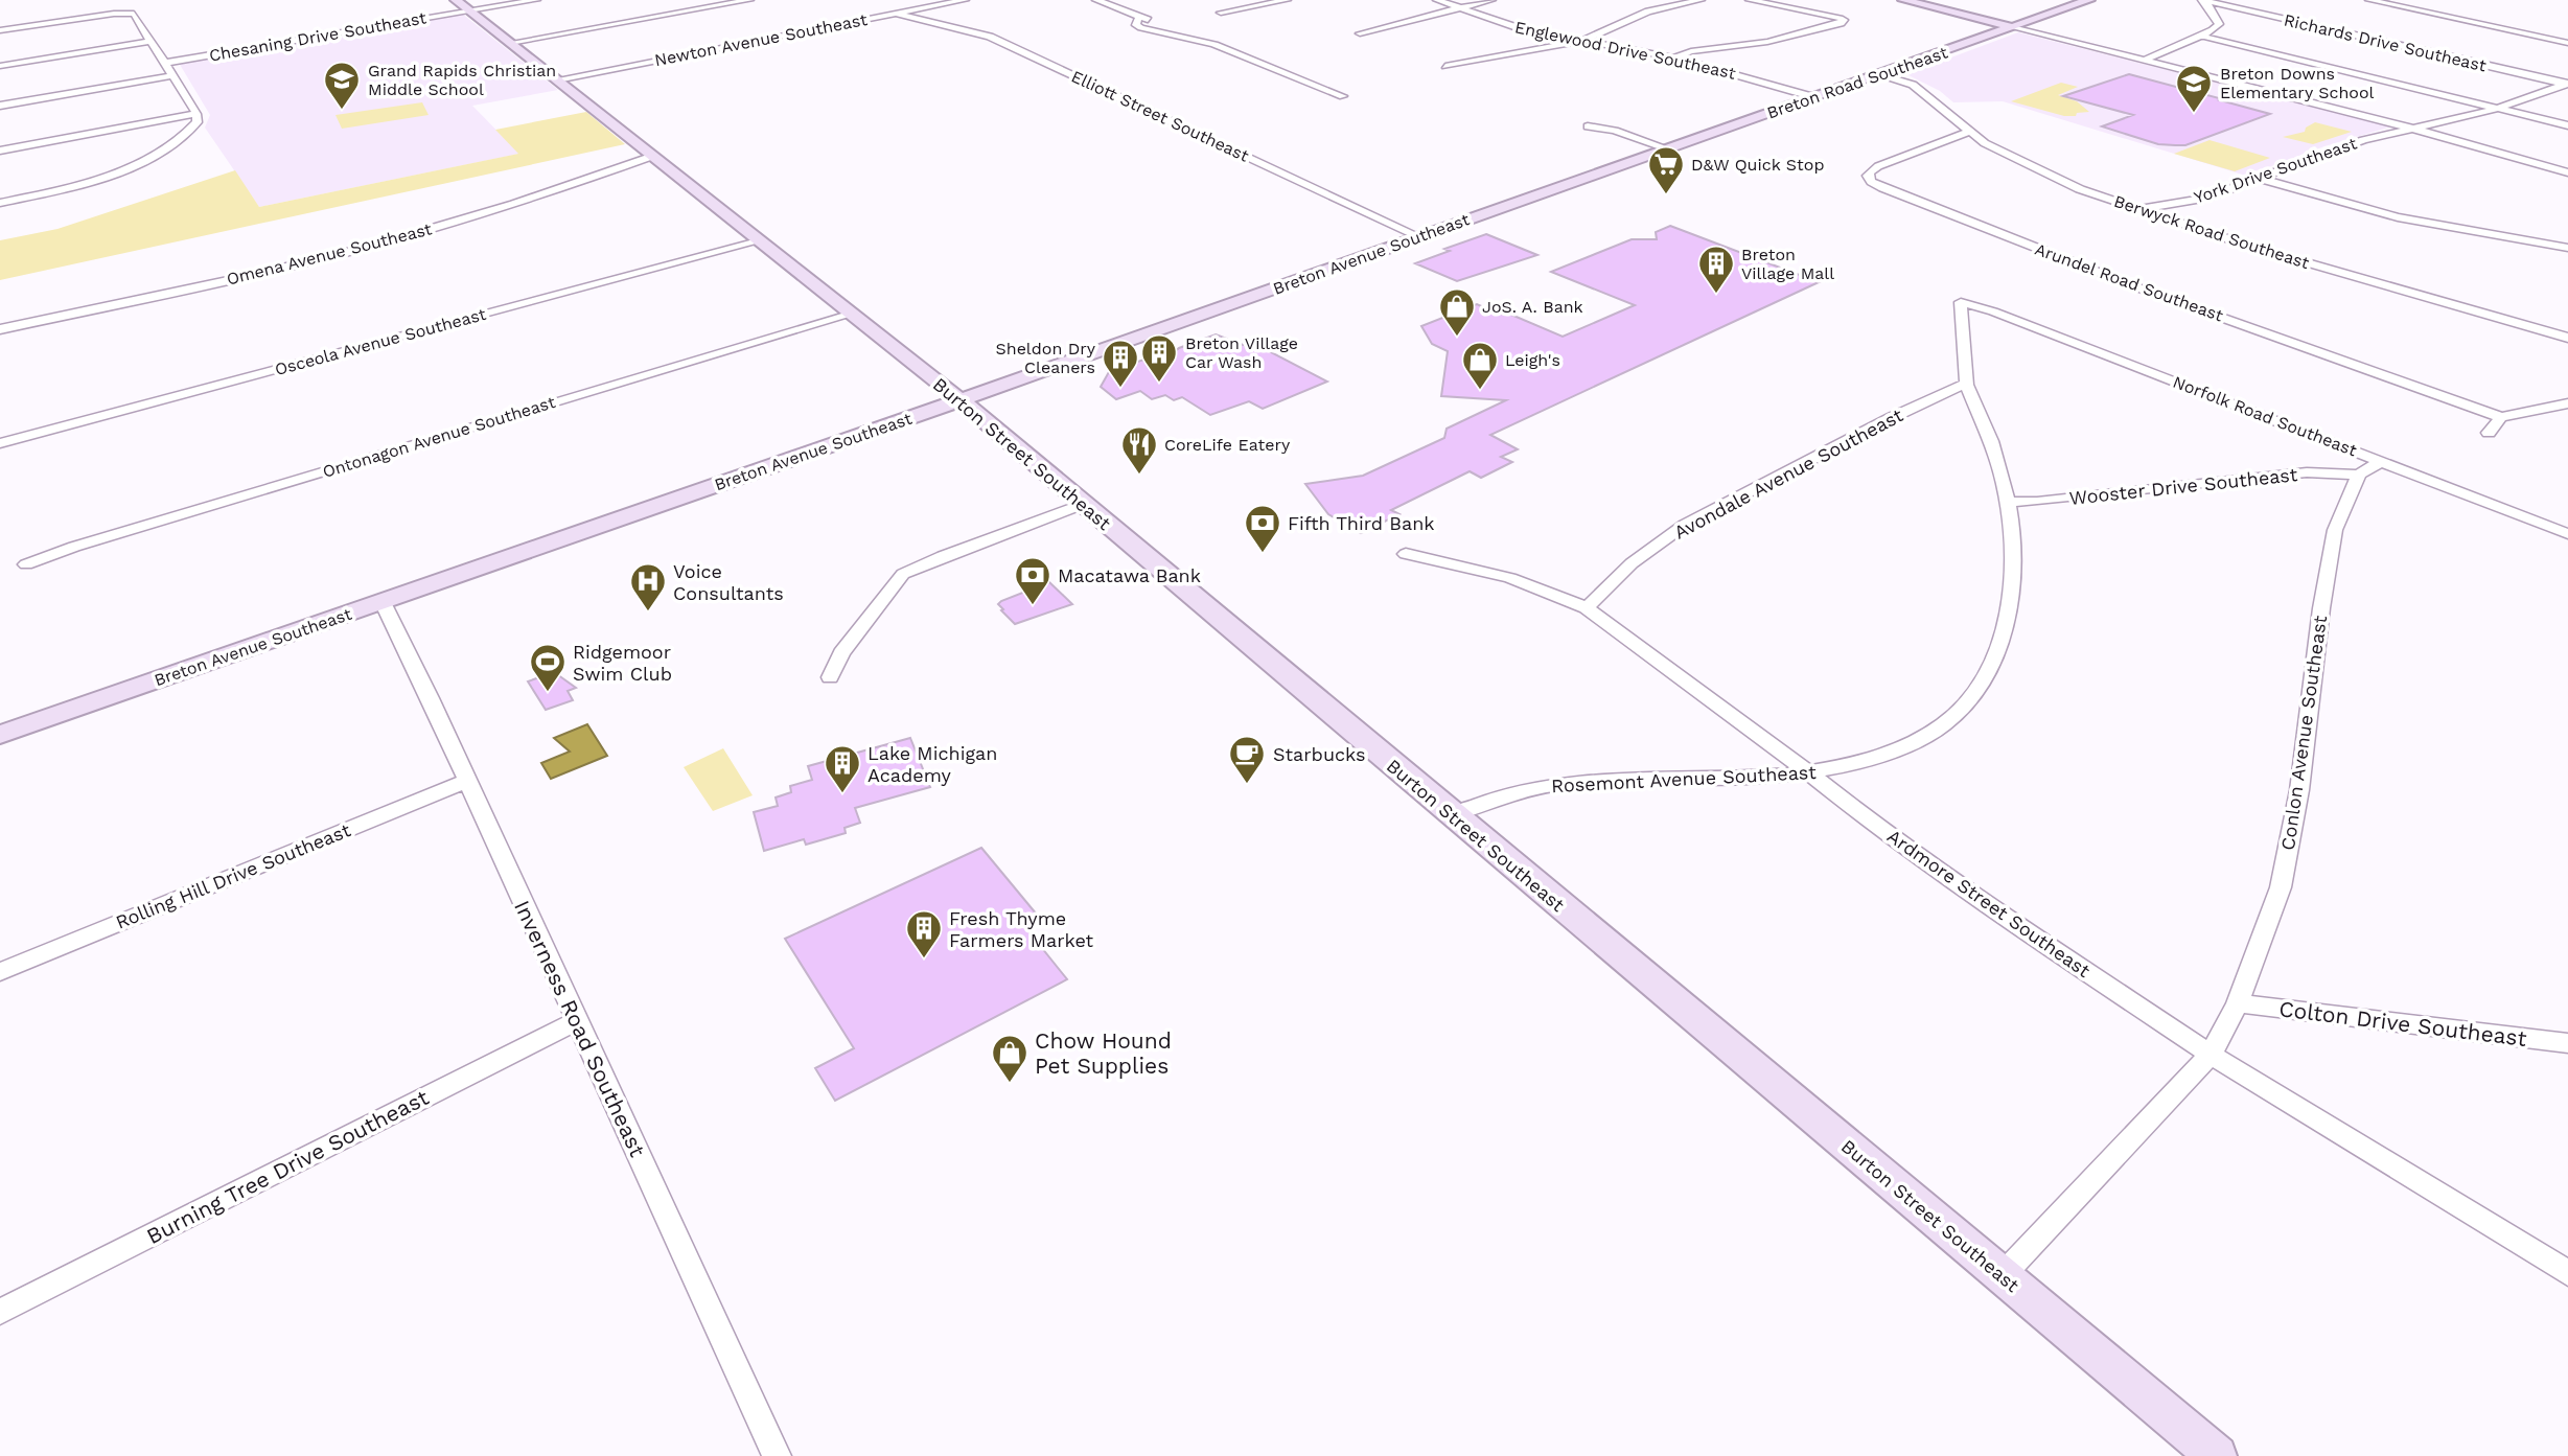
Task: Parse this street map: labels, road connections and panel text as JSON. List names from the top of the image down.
{
  "streets": {
    "main road": ["Breton Road Southeast", "Breton Avenue Southeast", "Burton Street Southeast"],
    "street": [
      "Chesaning Drive Southeast",
      "Newton Avenue Southeast",
      "Richards Drive Southeast",
      "Englewood Drive Southeast",
      "Elliott Street Southeast",
      "York Drive Southeast",
      "Berwyck Road Southeast",
      "Omena Avenue Southeast",
      "Arundel Road Southeast",
      "Osceola Avenue Southeast",
      "Norfolk Road Southeast",
      "Ontonagon Avenue Southeast",
      "Avondale Avenue Southeast",
      "Wooster Drive Southeast",
      "Conlon Avenue Southeast",
      "Rosemont Avenue Southeast",
      "Rolling Hill Drive Southeast",
      "Ardmore Street Southeast",
      "Colton Drive Southeast",
      "Inverness Road Southeast",
      "Burning Tree Drive Southeast"
    ]
  },
  "crossings": [
    ["Chesaning Drive Southeast", "Burton Street Southeast"],
    ["Newton Avenue Southeast", "Elliott Street Southeast"],
    ["Newton Avenue Southeast", "Burton Street Southeast"],
    ["Richards Drive Southeast", "York Drive Southeast"],
    ["Englewood Drive Southeast", "Breton Road Southeast"],
    ["Breton Road Southeast", "Berwyck Road Southeast"],
    ["Breton Road Southeast", "Breton Avenue Southeast"],
    ["Elliott Street Southeast", "Breton Avenue Southeast"],
    ["York Drive Southeast", "Berwyck Road Southeast"],
    ["Berwyck Road Southeast", "Arundel Road Southeast"],
    ["Omena Avenue Southeast", "Burton Street Southeast"],
    ["Breton Avenue Southeast", "Burton Street Southeast"],
    ["Breton Avenue Southeast", "Inverness Road Southeast"],
    ["Osceola Avenue Southeast", "Burton Street Southeast"],
    ["Norfolk Road Southeast", "Rosemont Avenue Southeast"],
    ["Ontonagon Avenue Southeast", "Burton Street Southeast"],
    ["Burton Street Southeast", "Conlon Avenue Southeast"],
    ["Burton Street Southeast", "Rosemont Avenue Southeast"],
    ["Avondale Avenue Southeast", "Rosemont Avenue Southeast"],
    ["Avondale Avenue Southeast", "Ardmore Street Southeast"],
    ["Wooster Drive Southeast", "Conlon Avenue Southeast"],
    ["Wooster Drive Southeast", "Rosemont Avenue Southeast"],
    ["Conlon Avenue Southeast", "Ardmore Street Southeast"],
    ["Conlon Avenue Southeast", "Colton Drive Southeast"],
    ["Rosemont Avenue Southeast", "Ardmore Street Southeast"],
    ["Rolling Hill Drive Southeast", "Inverness Road Southeast"],
    ["Inverness Road Southeast", "Burning Tree Drive Southeast"]
  ],
  "places": {
    "school or university": ["Grand Rapids Christian Middle School", "Breton Downs Elementary School"],
    "supermarket": ["D&W Quick Stop"],
    "building": [
      "Breton Village Mall",
      "Breton Village Car Wash",
      "Sheldon Dry Cleaners",
      "Lake Michigan Academy",
      "Fresh Thyme Farmers Market"
    ],
    "shop": ["JoS. A. Bank", "Leigh's", "Chow Hound Pet Supplies"],
    "restaurant": ["CoreLife Eatery"],
    "bank": ["Fifth Third Bank", "Macatawa Bank"],
    "hospital": ["Voice Consultants"],
    "sports": ["Ridgemoor Swim Club"],
    "cafe": ["Starbucks"]
  }
}
